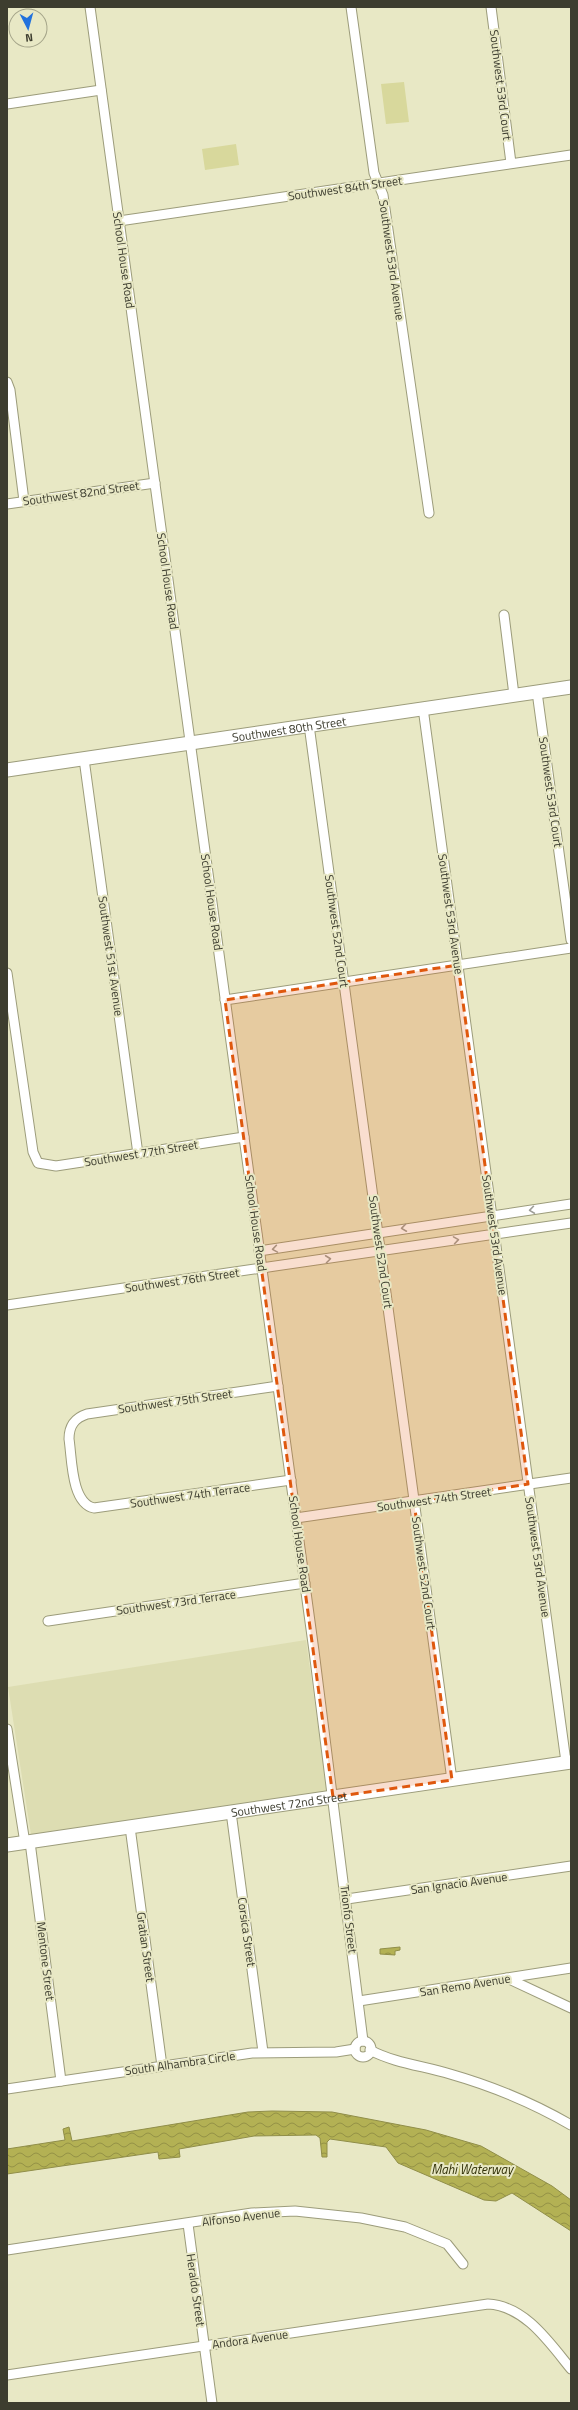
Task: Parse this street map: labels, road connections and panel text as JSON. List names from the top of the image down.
{
  "streets": {
    "street": [
      "Southwest 53rd Court",
      "Southwest 84th Street",
      "School House Road",
      "Southwest 53rd Avenue",
      "Southwest 82nd Street",
      "Southwest 80th Street",
      "Southwest 52nd Court",
      "Southwest 51st Avenue",
      "Southwest 77th Street",
      "Southwest 76th Street",
      "Southwest 75th Street",
      "Southwest 74th Terrace",
      "Southwest 74th Street",
      "Southwest 73rd Terrace",
      "Southwest 72nd Street",
      "San Ignacio Avenue",
      "Trionfo Street",
      "Corsica Street",
      "Gratian Street",
      "Mentone Street",
      "San Remo Avenue",
      "South Alhambra Circle",
      "Alfonso Avenue",
      "Heraldo Street",
      "Andora Avenue"
    ]
  },
  "crossings": [
    ["Southwest 53rd Court", "Southwest 84th Street"],
    ["Southwest 53rd Court", "Southwest 80th Street"],
    ["Southwest 84th Street", "School House Road"],
    ["Southwest 84th Street", "Southwest 53rd Avenue"],
    ["School House Road", "Southwest 82nd Street"],
    ["School House Road", "Southwest 80th Street"],
    ["School House Road", "Southwest 77th Street"],
    ["School House Road", "Southwest 76th Street"],
    ["School House Road", "Southwest 75th Street"],
    ["School House Road", "Southwest 74th Terrace"],
    ["School House Road", "Southwest 74th Street"],
    ["School House Road", "Southwest 73rd Terrace"],
    ["School House Road", "Southwest 72nd Street"],
    ["School House Road", "Trionfo Street"],
    ["Southwest 53rd Avenue", "Southwest 80th Street"],
    ["Southwest 53rd Avenue", "Southwest 76th Street"],
    ["Southwest 53rd Avenue", "Southwest 74th Street"],
    ["Southwest 53rd Avenue", "Southwest 72nd Street"],
    ["Southwest 80th Street", "Southwest 52nd Court"],
    ["Southwest 80th Street", "Southwest 51st Avenue"],
    ["Southwest 52nd Court", "Southwest 76th Street"],
    ["Southwest 52nd Court", "Southwest 74th Street"],
    ["Southwest 52nd Court", "Southwest 72nd Street"],
    ["Southwest 51st Avenue", "Southwest 77th Street"],
    ["Southwest 75th Street", "Southwest 74th Terrace"],
    ["Southwest 72nd Street", "Trionfo Street"],
    ["Southwest 72nd Street", "Corsica Street"],
    ["Southwest 72nd Street", "Gratian Street"],
    ["Southwest 72nd Street", "Mentone Street"],
    ["San Ignacio Avenue", "Trionfo Street"],
    ["Trionfo Street", "San Remo Avenue"],
    ["Trionfo Street", "South Alhambra Circle"],
    ["Corsica Street", "South Alhambra Circle"],
    ["Gratian Street", "South Alhambra Circle"],
    ["Mentone Street", "South Alhambra Circle"],
    ["Alfonso Avenue", "Heraldo Street"],
    ["Heraldo Street", "Andora Avenue"]
  ],
  "water": ["Mahi Waterway"],
  "north": "bottom"
}
